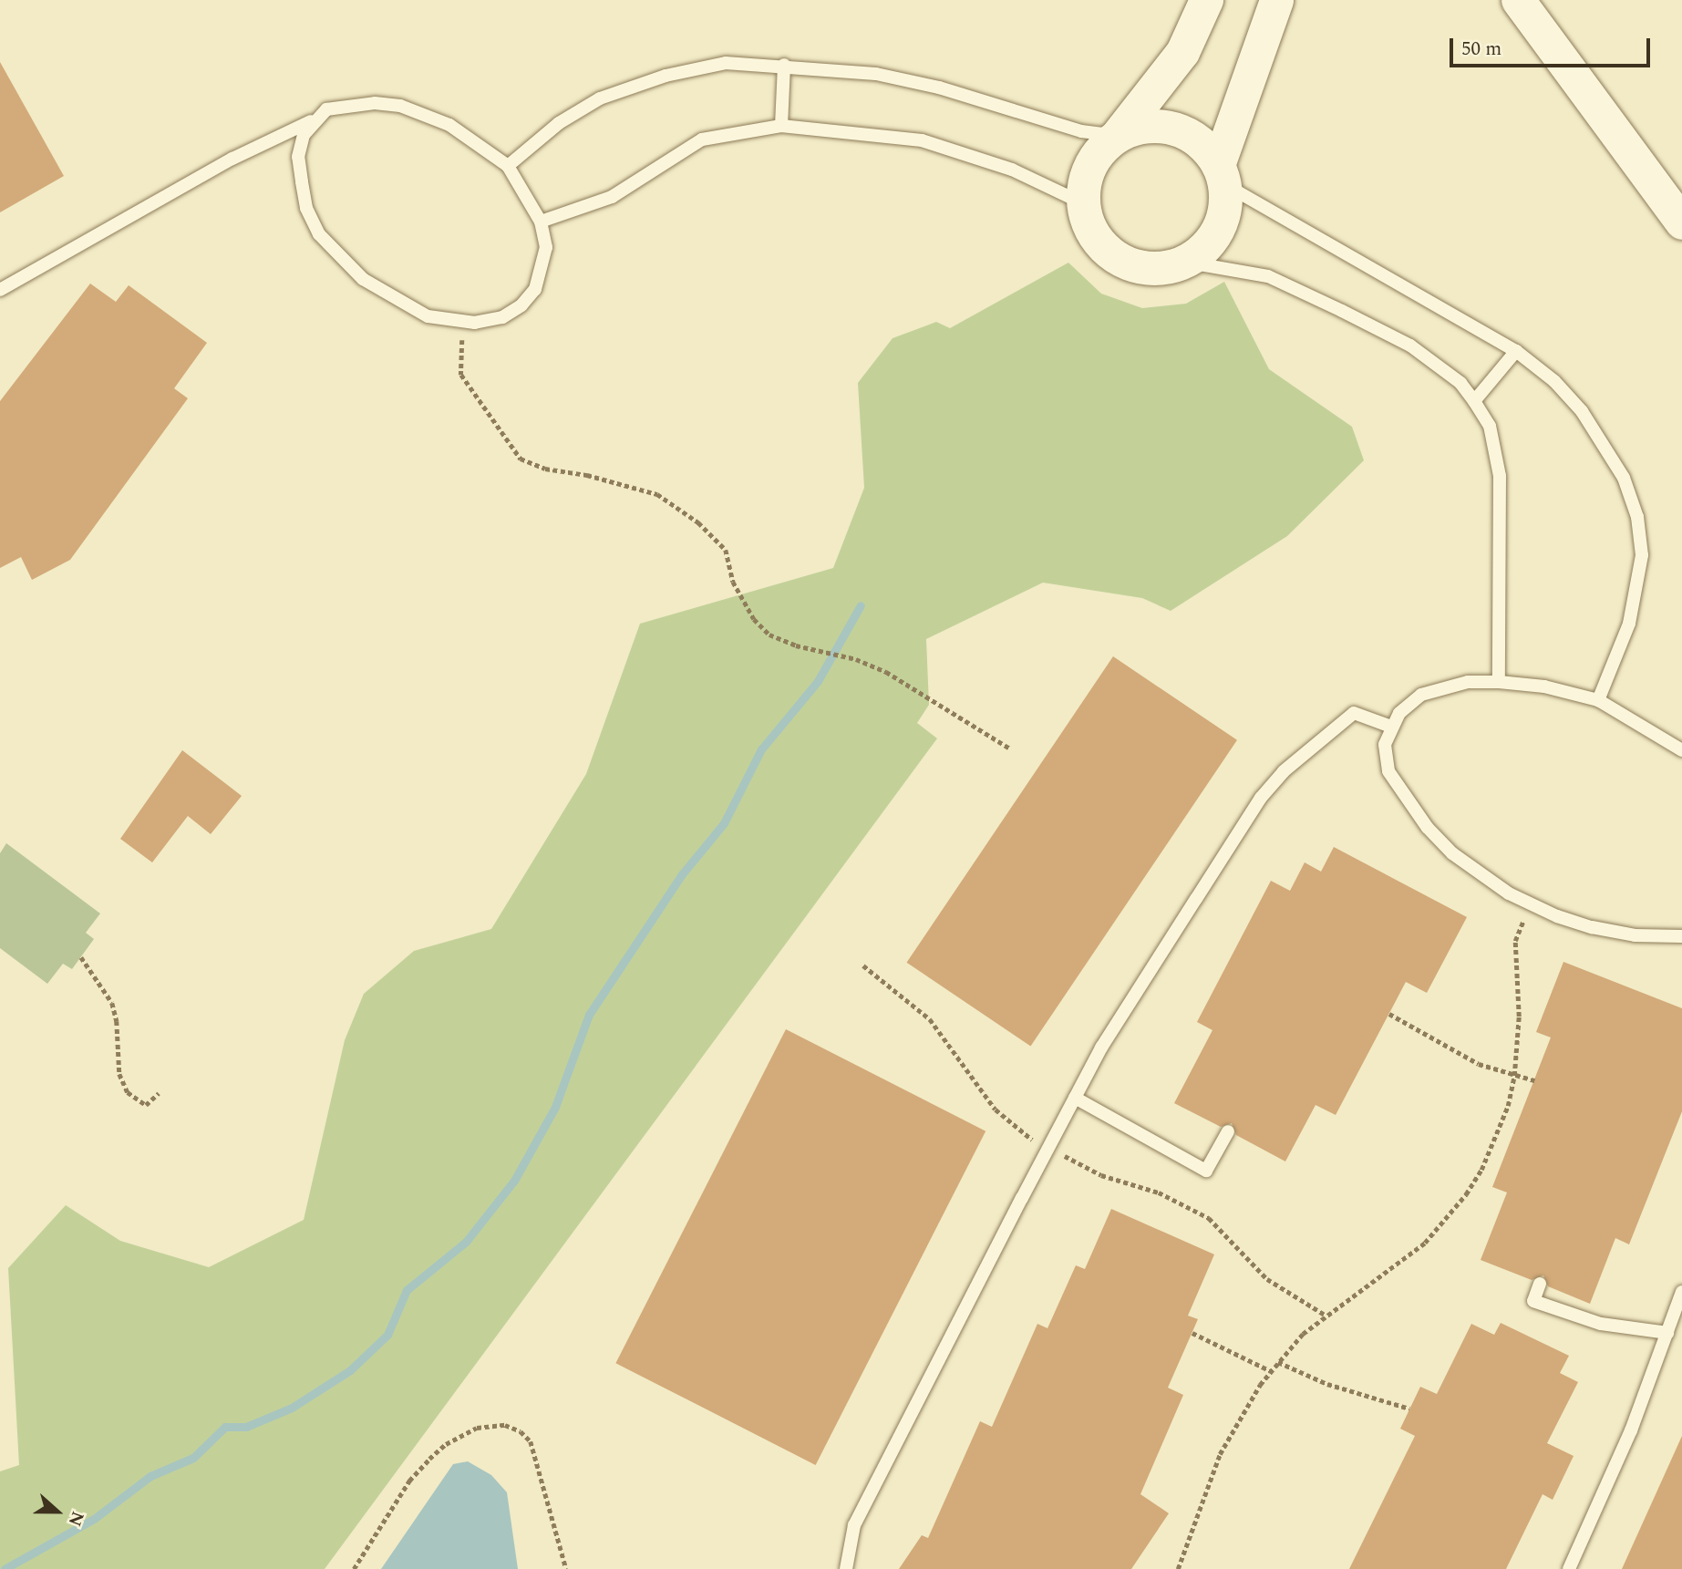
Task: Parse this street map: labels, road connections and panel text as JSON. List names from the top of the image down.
{
  "scale_bar": "50 m",
  "north": "right"
}
